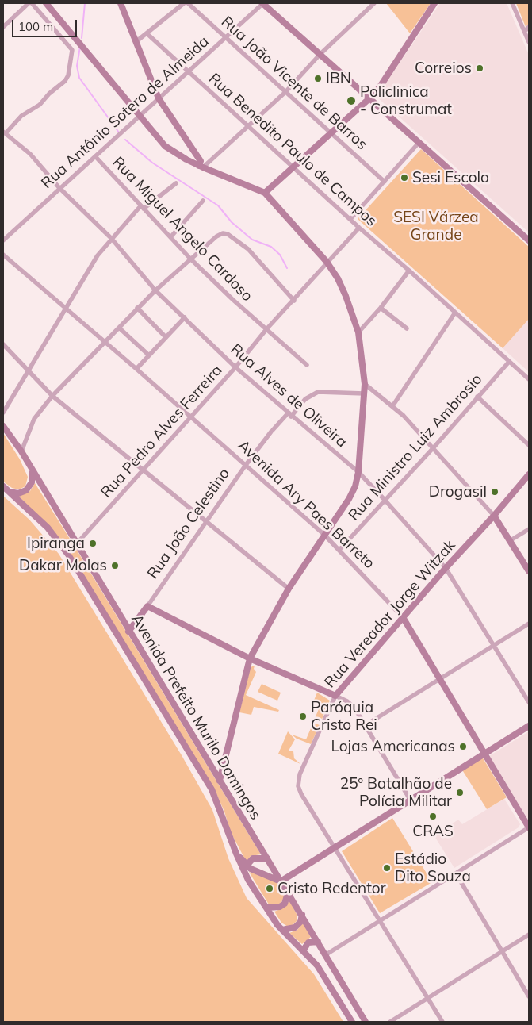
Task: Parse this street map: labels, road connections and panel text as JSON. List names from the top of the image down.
{
  "streets": {
    "street": [
      "Rua João Vicente de Barros",
      "Rua Antônio Sotero de Almeida",
      "Rua Benedito Paulo de Campos",
      "Rua Miguel Angelo Cardoso",
      "Rua Alves de Oliveira",
      "Rua Pedro Alves Ferreira",
      "Rua Ministro Luiz Ambrosio",
      "Avenida Ary Paes Barreto",
      "Rua João Celestino",
      "Rua Vereador Jorge Witzak",
      "Avenida Prefeito Murilo Domingos"
    ]
  },
  "crossings": [
    ["Rua João Vicente de Barros", "Rua Antônio Sotero de Almeida"],
    ["Rua Antônio Sotero de Almeida", "Rua Benedito Paulo de Campos"],
    ["Rua Antônio Sotero de Almeida", "Rua Miguel Angelo Cardoso"],
    ["Rua Antônio Sotero de Almeida", "Rua Alves de Oliveira"],
    ["Rua Benedito Paulo de Campos", "Rua Pedro Alves Ferreira"],
    ["Rua Benedito Paulo de Campos", "Rua Ministro Luiz Ambrosio"],
    ["Rua Miguel Angelo Cardoso", "Rua Pedro Alves Ferreira"],
    ["Rua Alves de Oliveira", "Rua Pedro Alves Ferreira"],
    ["Rua Alves de Oliveira", "Rua Ministro Luiz Ambrosio"],
    ["Rua Alves de Oliveira", "Rua João Celestino"],
    ["Rua Alves de Oliveira", "Rua Vereador Jorge Witzak"],
    ["Rua Pedro Alves Ferreira", "Avenida Ary Paes Barreto"],
    ["Rua Pedro Alves Ferreira", "Avenida Prefeito Murilo Domingos"],
    ["Rua Ministro Luiz Ambrosio", "Avenida Ary Paes Barreto"],
    ["Avenida Ary Paes Barreto", "Rua João Celestino"],
    ["Avenida Ary Paes Barreto", "Rua Vereador Jorge Witzak"],
    ["Rua João Celestino", "Avenida Prefeito Murilo Domingos"]
  ],
  "parks": ["SESI Várzea Grande"],
  "places": [
    "Correios",
    "IBN",
    "Policlinica - Construmat",
    "Sesi Escola",
    "Drogasil",
    "Ipiranga",
    "Dakar Molas",
    "Paróquia Cristo Rei",
    "Lojas Americanas",
    "25º Batalhão de Polícia Militar",
    "CRAS",
    "Estádio Dito Souza",
    "Cristo Redentor"
  ],
  "scale_bar": "100 m"
}
